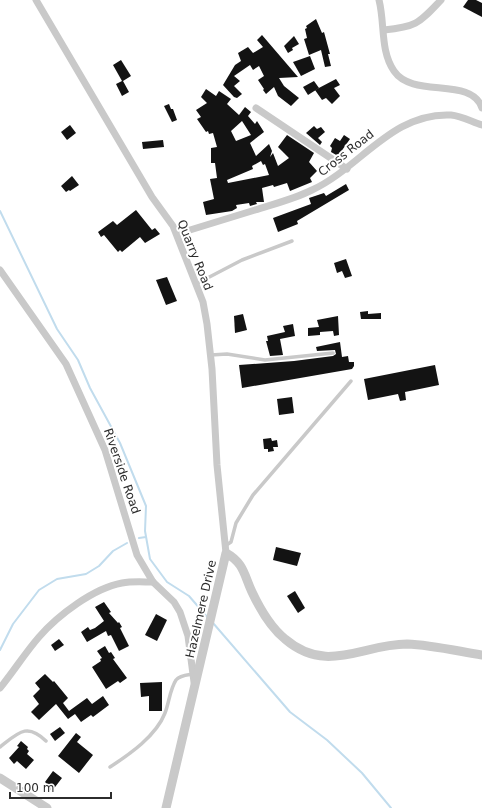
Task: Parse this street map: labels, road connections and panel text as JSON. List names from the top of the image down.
{
  "streets": {
    "street": [
      "Cross Road",
      "Quarry Road",
      "Riverside Road",
      "Hazelmere Drive"
    ]
  },
  "crossings": [
    ["Cross Road", "Quarry Road"],
    ["Quarry Road", "Hazelmere Drive"],
    ["Riverside Road", "Hazelmere Drive"]
  ],
  "scale_bar": "100 m"
}
